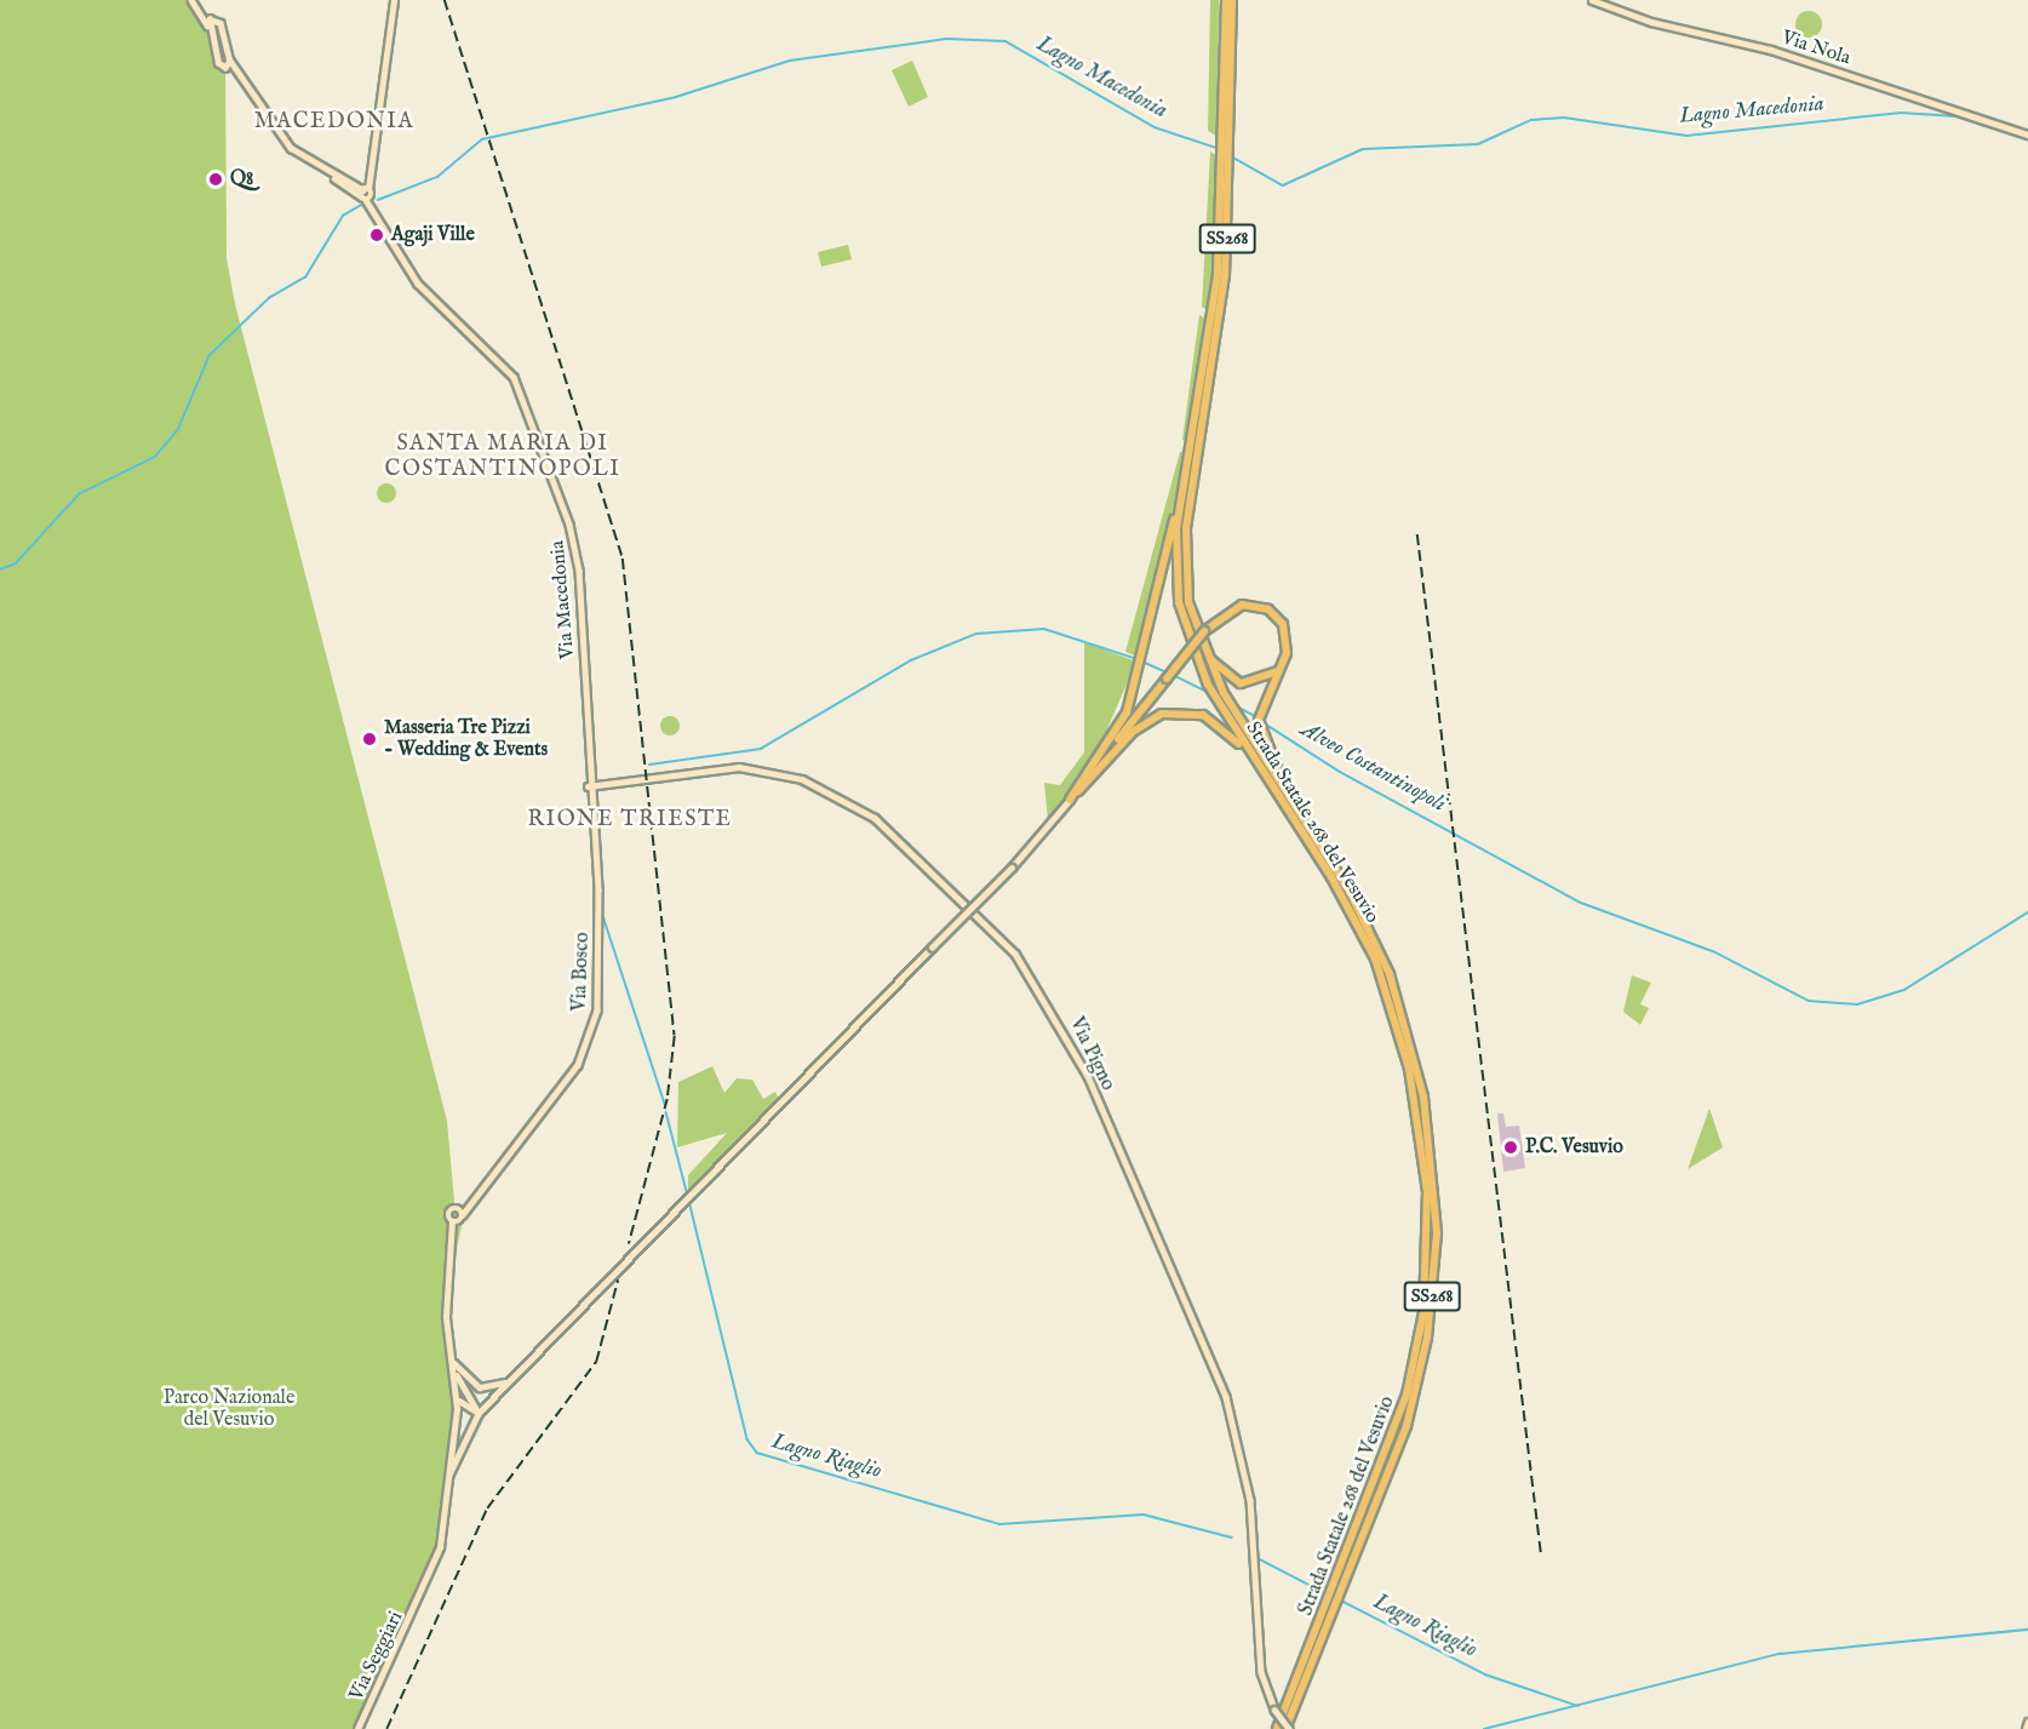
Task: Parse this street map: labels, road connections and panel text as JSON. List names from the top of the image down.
{
  "streets": {
    "highway": ["SS268", "Strada Statale 268 del Vesuvio"],
    "main road": [
      "Via Nola",
      "Via Macedonia",
      "Via Bosco",
      "Via Pigno",
      "Via Seggiari"
    ]
  },
  "crossings": [
    ["Via Macedonia", "Via Bosco"],
    ["Via Macedonia", "Via Pigno"],
    ["Strada Statale 268 del Vesuvio", "Via Pigno"],
    ["Via Bosco", "Via Pigno"],
    ["Via Bosco", "Via Seggiari"]
  ],
  "districts": ["MACEDONIA", "SANTA MARIA DI COSTANTINOPOLI", "RIONE TRIESTE"],
  "water": ["Lagno Macedonia", "Alveo Costantinopoli", "Lagno Riaglio"],
  "parks": ["Parco Nazionale del Vesuvio"],
  "places": [
    "Q8",
    "Agaji Ville",
    "Masseria Tre Pizzi - Wedding & Events",
    "P.C. Vesuvio"
  ]
}
